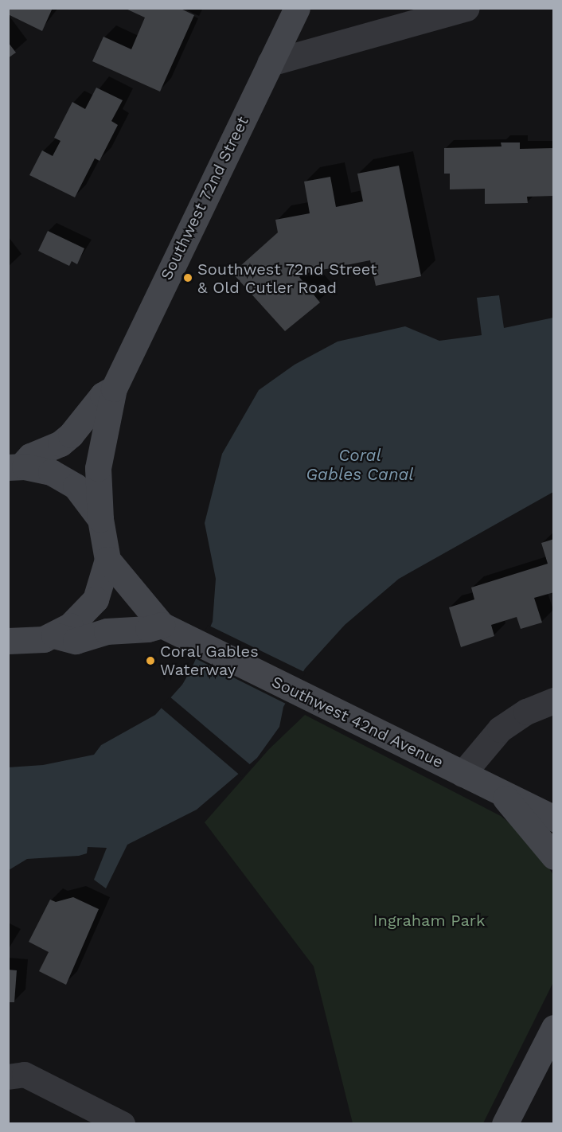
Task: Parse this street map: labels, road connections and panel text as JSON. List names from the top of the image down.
{
  "streets": {
    "main road": ["Southwest 72nd Street", "Southwest 42nd Avenue"]
  },
  "crossings": [
    ["Southwest 72nd Street", "Southwest 42nd Avenue"]
  ],
  "water": ["Coral Gables Canal"],
  "parks": ["Ingraham Park"],
  "places": ["Southwest 72nd Street & Old Cutler Road", "Coral Gables Waterway"]
}
